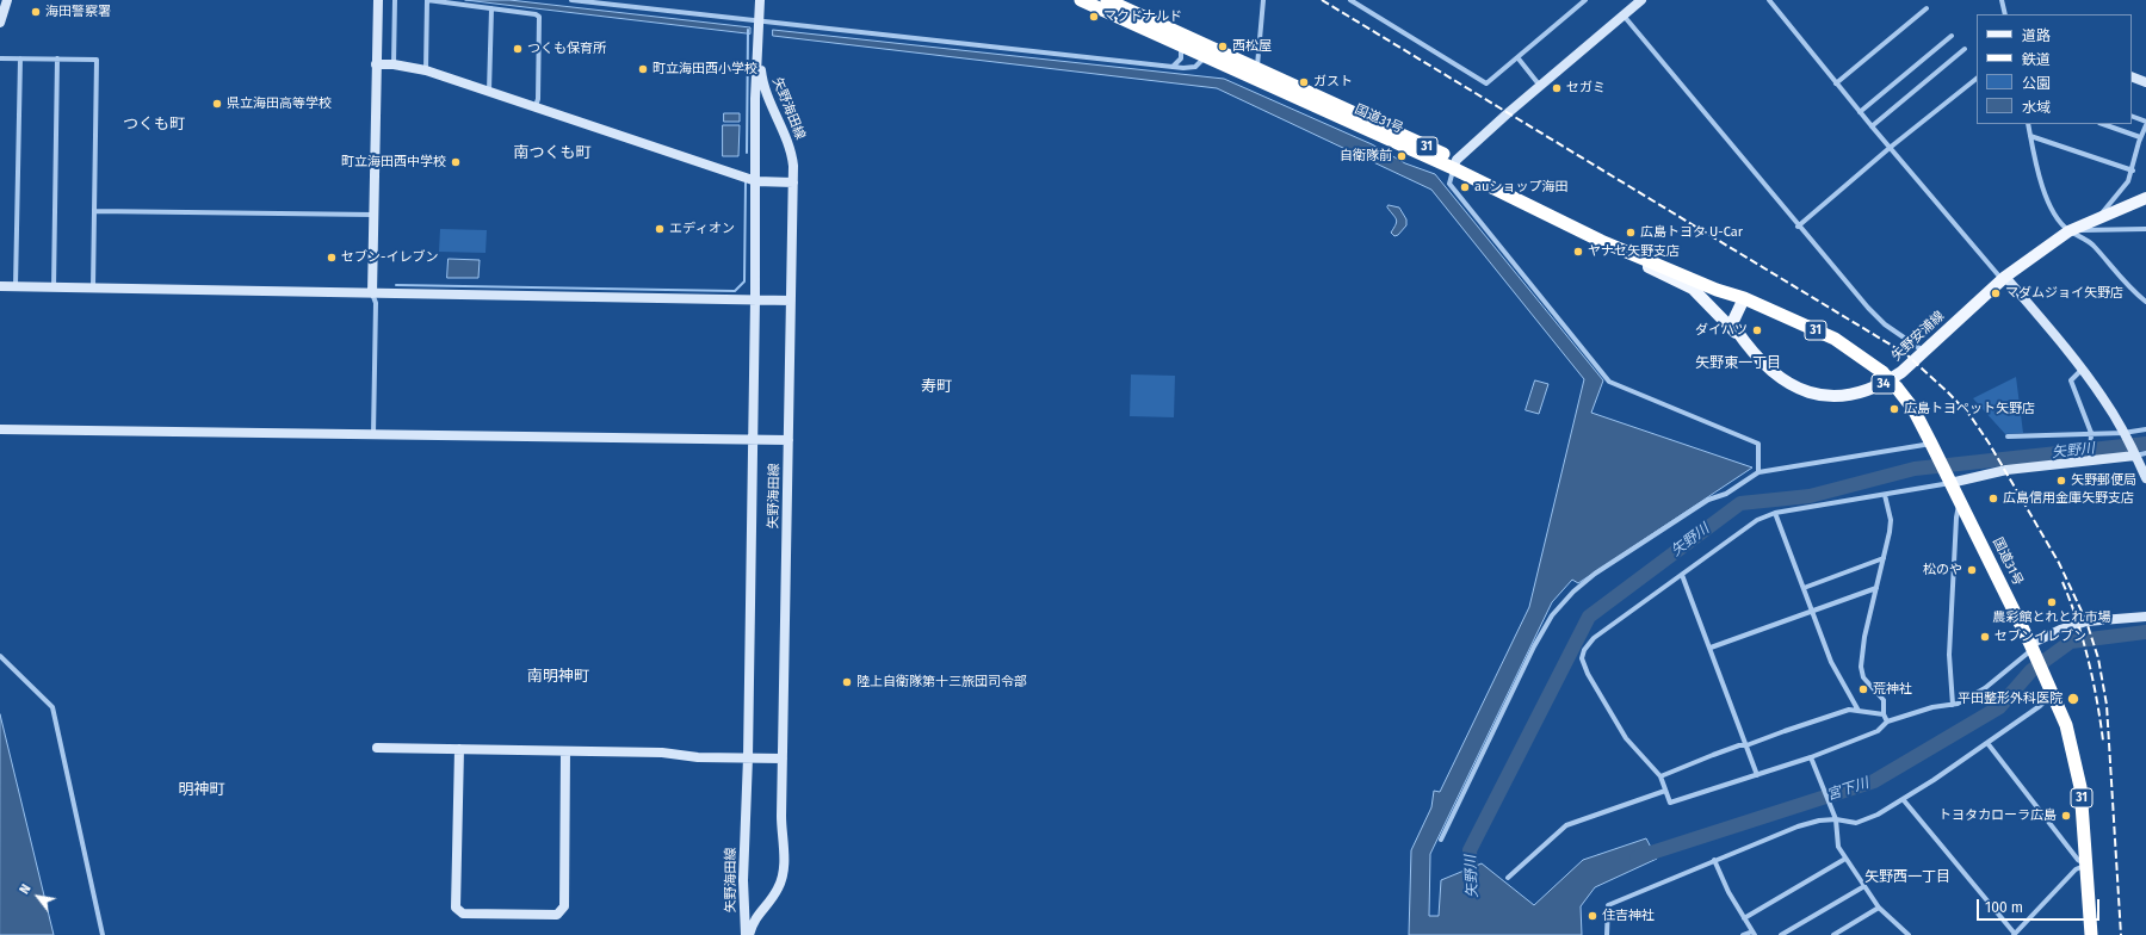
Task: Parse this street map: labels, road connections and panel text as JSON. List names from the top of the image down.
{
  "streets": {
    "highway": ["国道31号", "31"],
    "main road": ["矢野安浦線", "34"],
    "street": ["矢野海田線"]
  },
  "crossings": [
    ["国道31号", "矢野安浦線"],
    ["国道31号", "34"],
    ["矢野安浦線", "34"]
  ],
  "districts": [
    "つくも町",
    "南つくも町",
    "矢野東一丁目",
    "寿町",
    "南明神町",
    "明神町",
    "矢野西一丁目"
  ],
  "water": ["矢野川", "宮下川"],
  "places": [
    "海田警察署",
    "マクドナルド",
    "西松屋",
    "つくも保育所",
    "町立海田西小学校",
    "ガスト",
    "セガミ",
    "県立海田高等学校",
    "自衛隊前",
    "町立海田西中学校",
    "auショップ海田",
    "エディオン",
    "広島トヨタ U-Car",
    "ヤナセ矢野支店",
    "セブン-イレブン",
    "マダムジョイ矢野店",
    "ダイハツ",
    "広島トヨペット矢野店",
    "矢野郵便局",
    "広島信用金庫矢野支店",
    "松のや",
    "農彩館とれとれ市場",
    "セブンイレブン",
    "陸上自衛隊第十三旅団司令部",
    "荒神社",
    "平田整形外科医院",
    "トヨタカローラ広島",
    "住吉神社"
  ],
  "legend": [
    "道路",
    "鉄道",
    "公園",
    "水域"
  ],
  "scale_bar": "100 m",
  "north": "top left"
}
